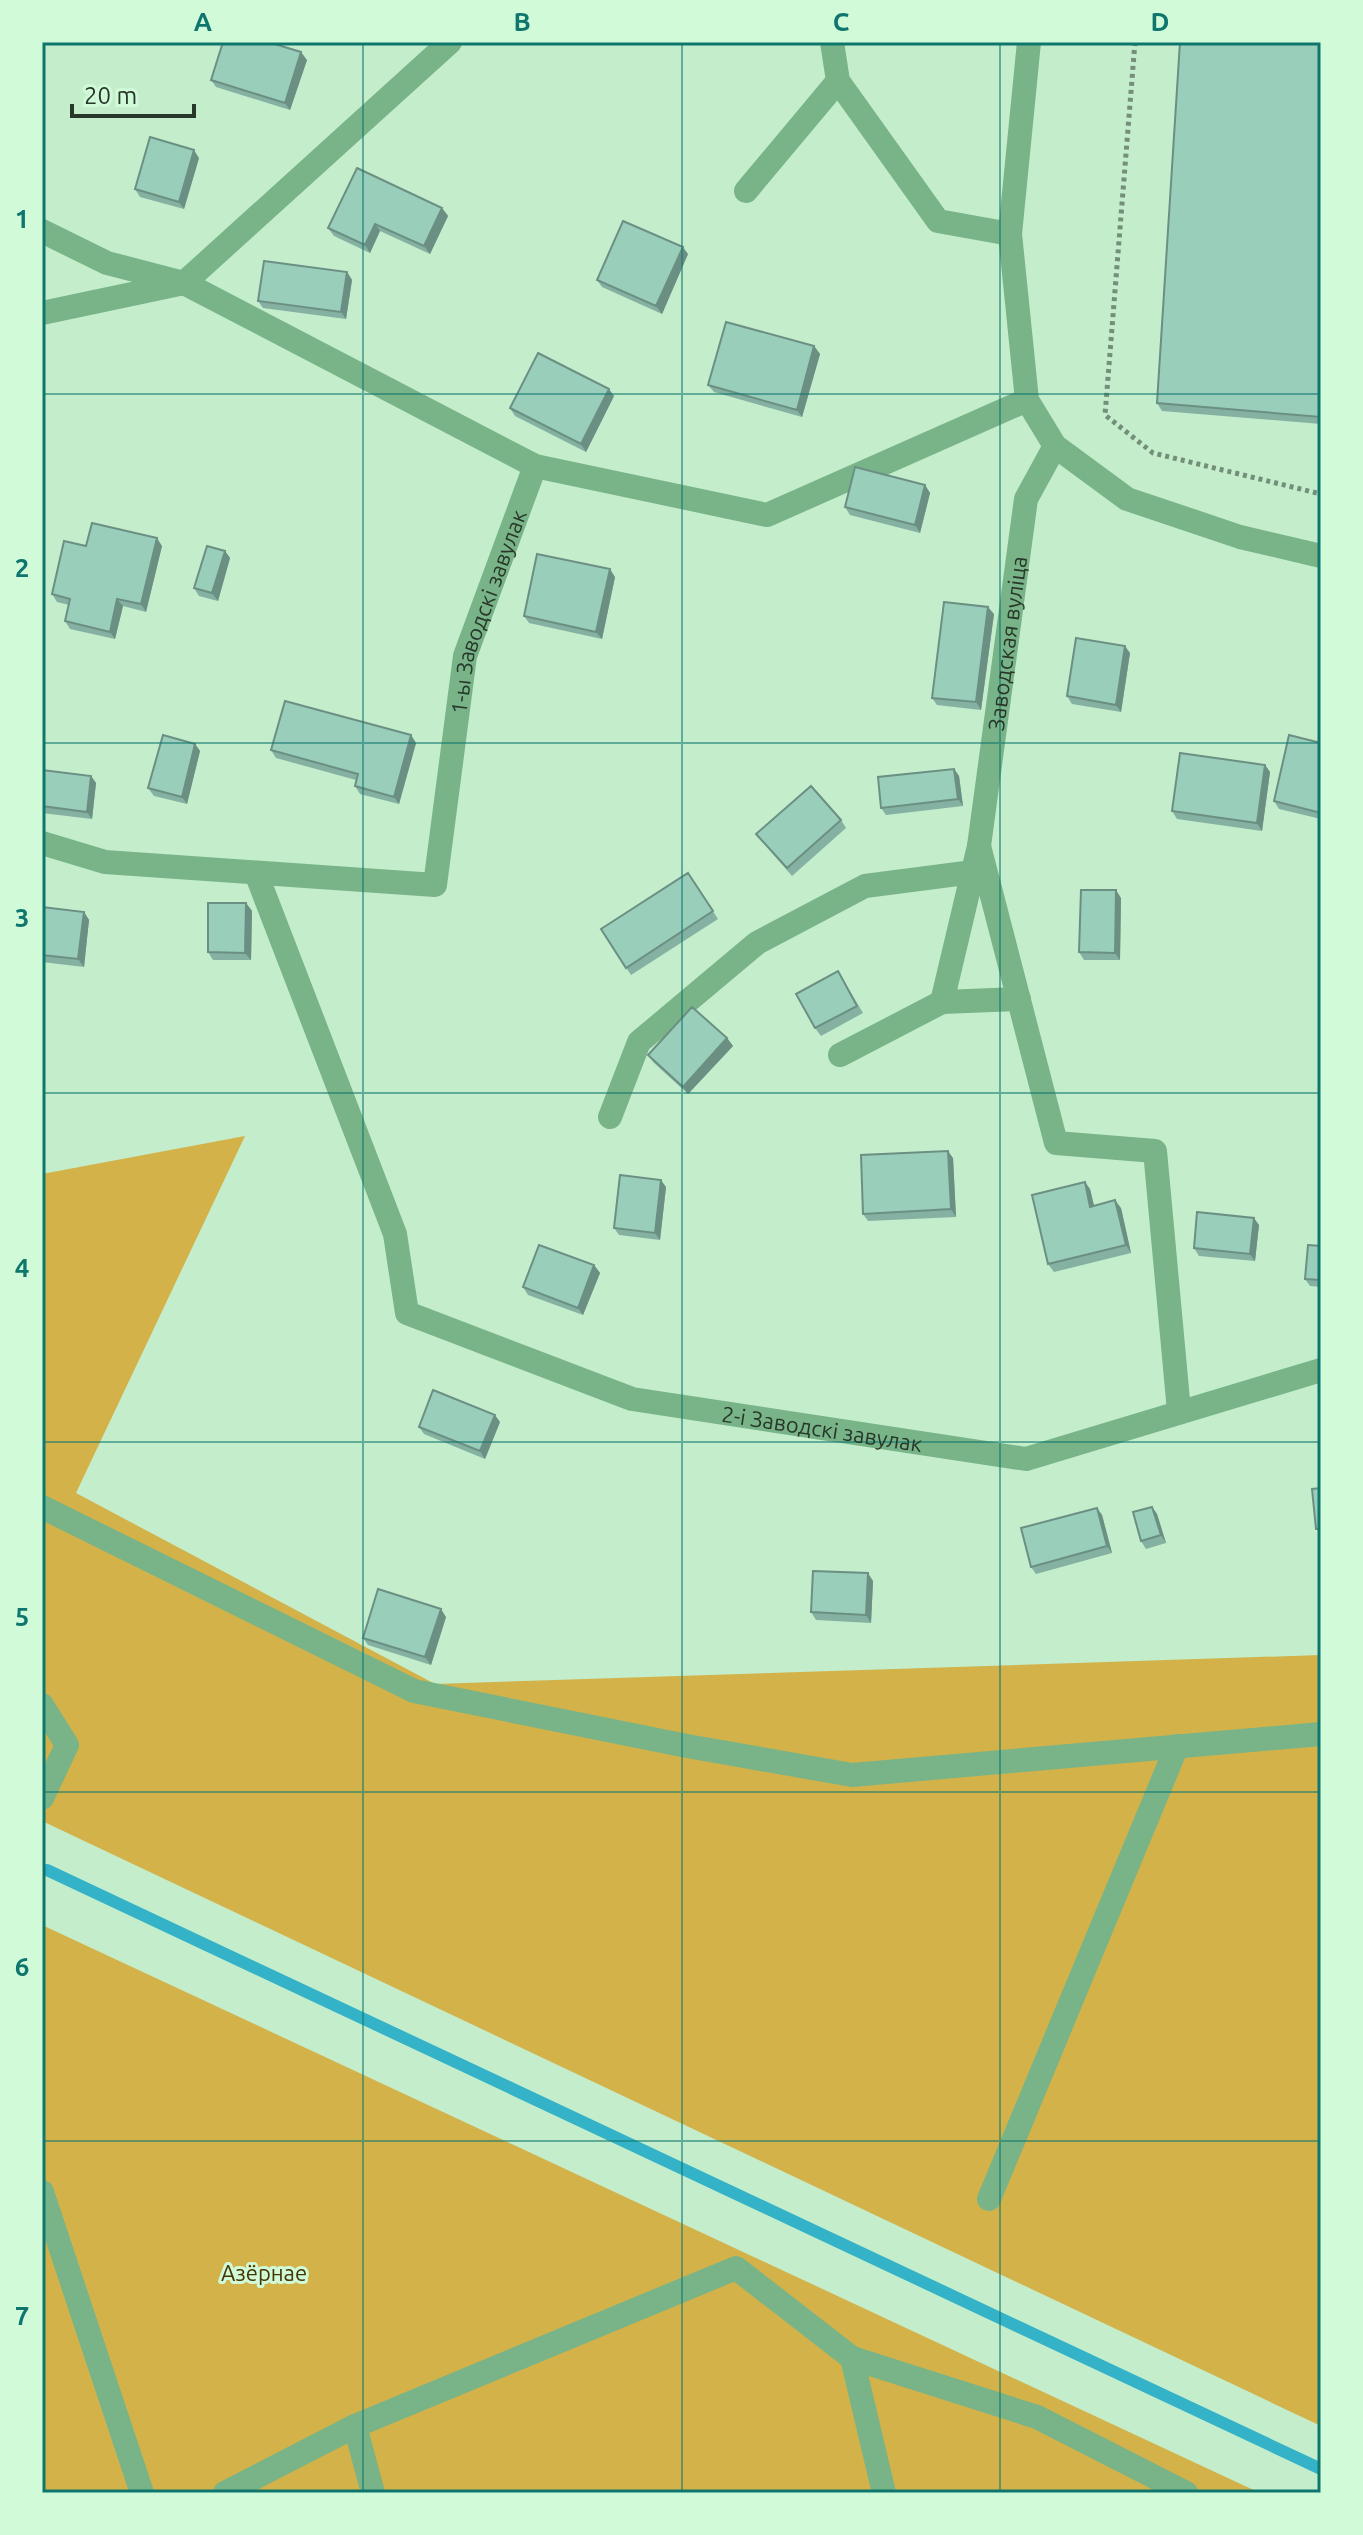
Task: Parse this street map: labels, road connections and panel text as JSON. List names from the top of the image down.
{
  "streets": {
    "street": ["1-ы Заводскі завулак", "Заводская вуліца", "2-і Заводскі завулак"]
  },
  "crossings": [
    ["1-ы Заводскі завулак", "2-і Заводскі завулак"]
  ],
  "parks": ["Азёрнае"],
  "scale_bar": "20 m",
  "grid": {
    "columns": [
      "A",
      "B",
      "C",
      "D"
    ],
    "rows": [
      "1",
      "2",
      "3",
      "4",
      "5",
      "6",
      "7"
    ]
  }
}
